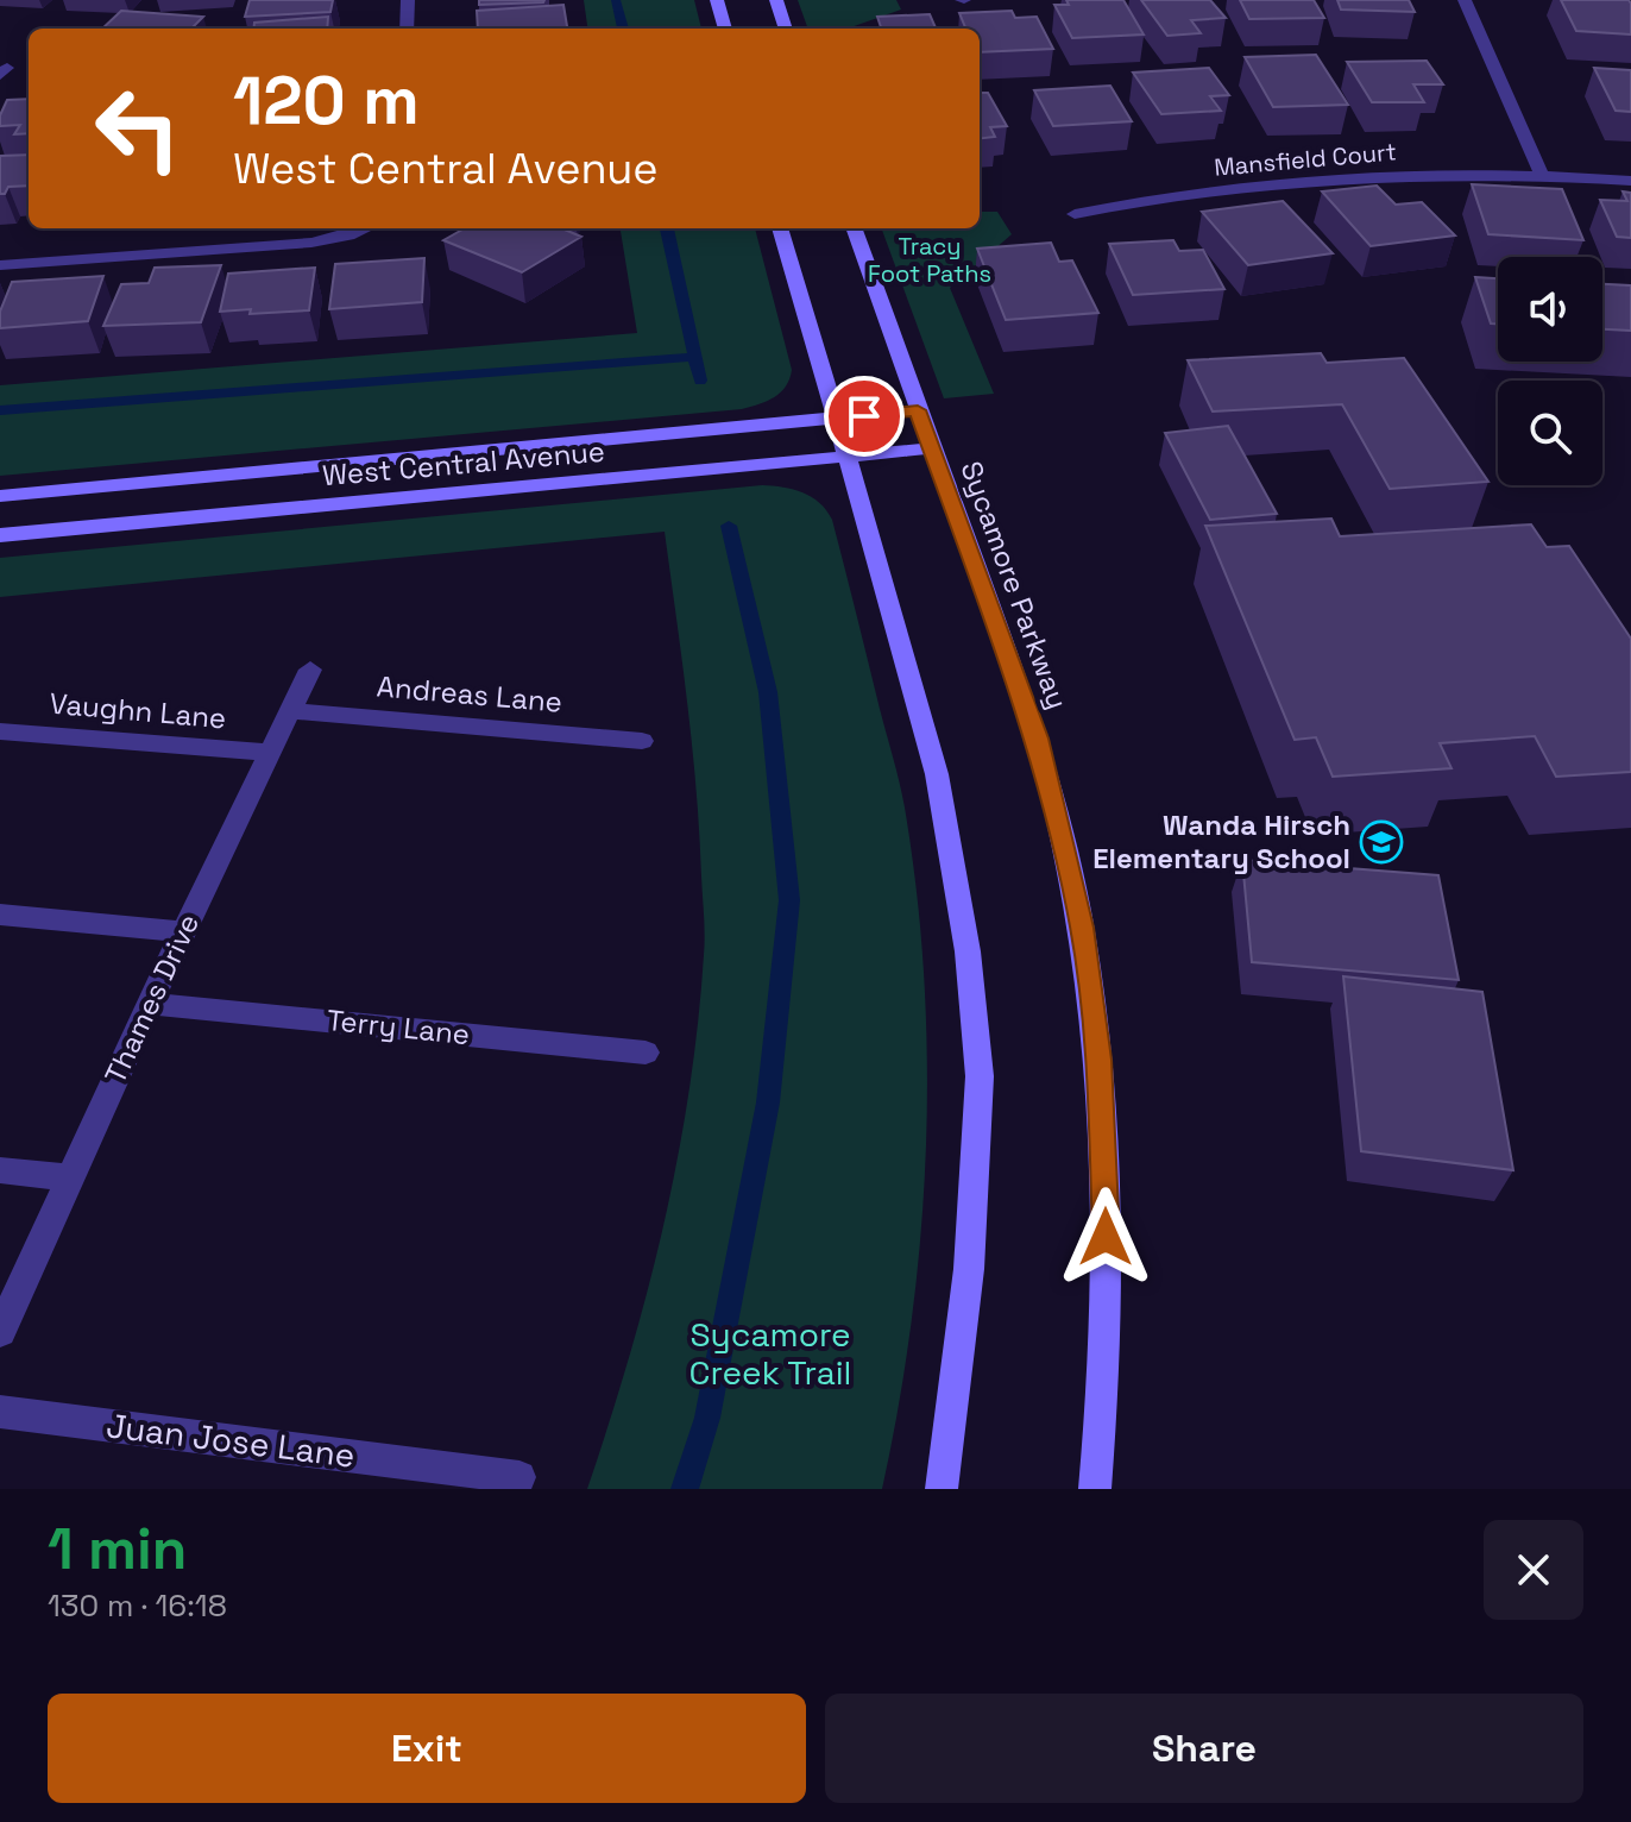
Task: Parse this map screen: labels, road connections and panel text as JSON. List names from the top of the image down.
{
  "streets": {
    "main road": ["West Central Avenue", "Sycamore Parkway"],
    "street": [
      "Mansfield Court",
      "Andreas Lane",
      "Vaughn Lane",
      "Thames Drive",
      "Terry Lane",
      "Juan Jose Lane"
    ]
  },
  "crossings": [
    ["West Central Avenue", "Sycamore Parkway"],
    ["Andreas Lane", "Thames Drive"],
    ["Vaughn Lane", "Thames Drive"],
    ["Thames Drive", "Terry Lane"]
  ],
  "parks": ["Tracy Foot Paths", "Sycamore Creek Trail"],
  "places": {
    "school or university": ["Wanda Hirsch Elementary School"]
  },
  "page": {
    "turn": ["120 m", "West Central Avenue"],
    "heading": ["1 min", "130 m · 16:18"],
    "buttons": ["Exit", "Share"]
  }
}
